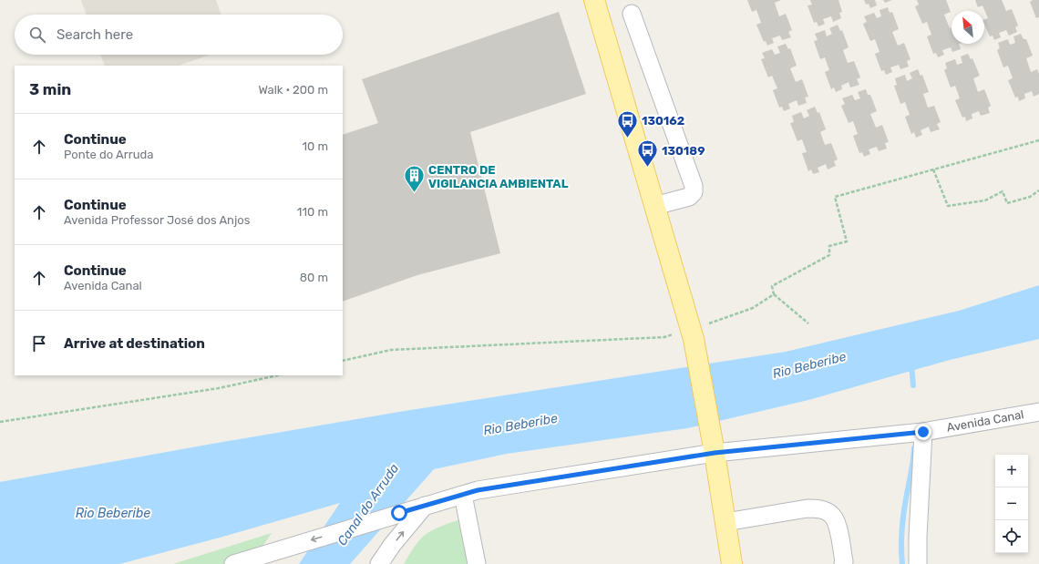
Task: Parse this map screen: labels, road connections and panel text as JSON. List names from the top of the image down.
{
  "streets": {
    "street": ["Avenida Canal"]
  },
  "water": ["Rio Beberibe", "Canal do Arruda"],
  "places": {
    "bus stop": ["130162", "130189"],
    "building": ["CENTRO DE VIGILANCIA AMBIENTAL"]
  },
  "north": "top left",
  "page": {
    "search": "Search here",
    "heading": ["3 min", "Walk · 200 m"],
    "list": [
      ["Continue", "Ponte do Arruda", "10 m"],
      ["Continue", "Avenida Professor José dos Anjos", "110 m"],
      ["Continue", "Avenida Canal", "80 m"],
      "Arrive at destination"
    ],
    "map_buttons": ["+", "−"]
  }
}
